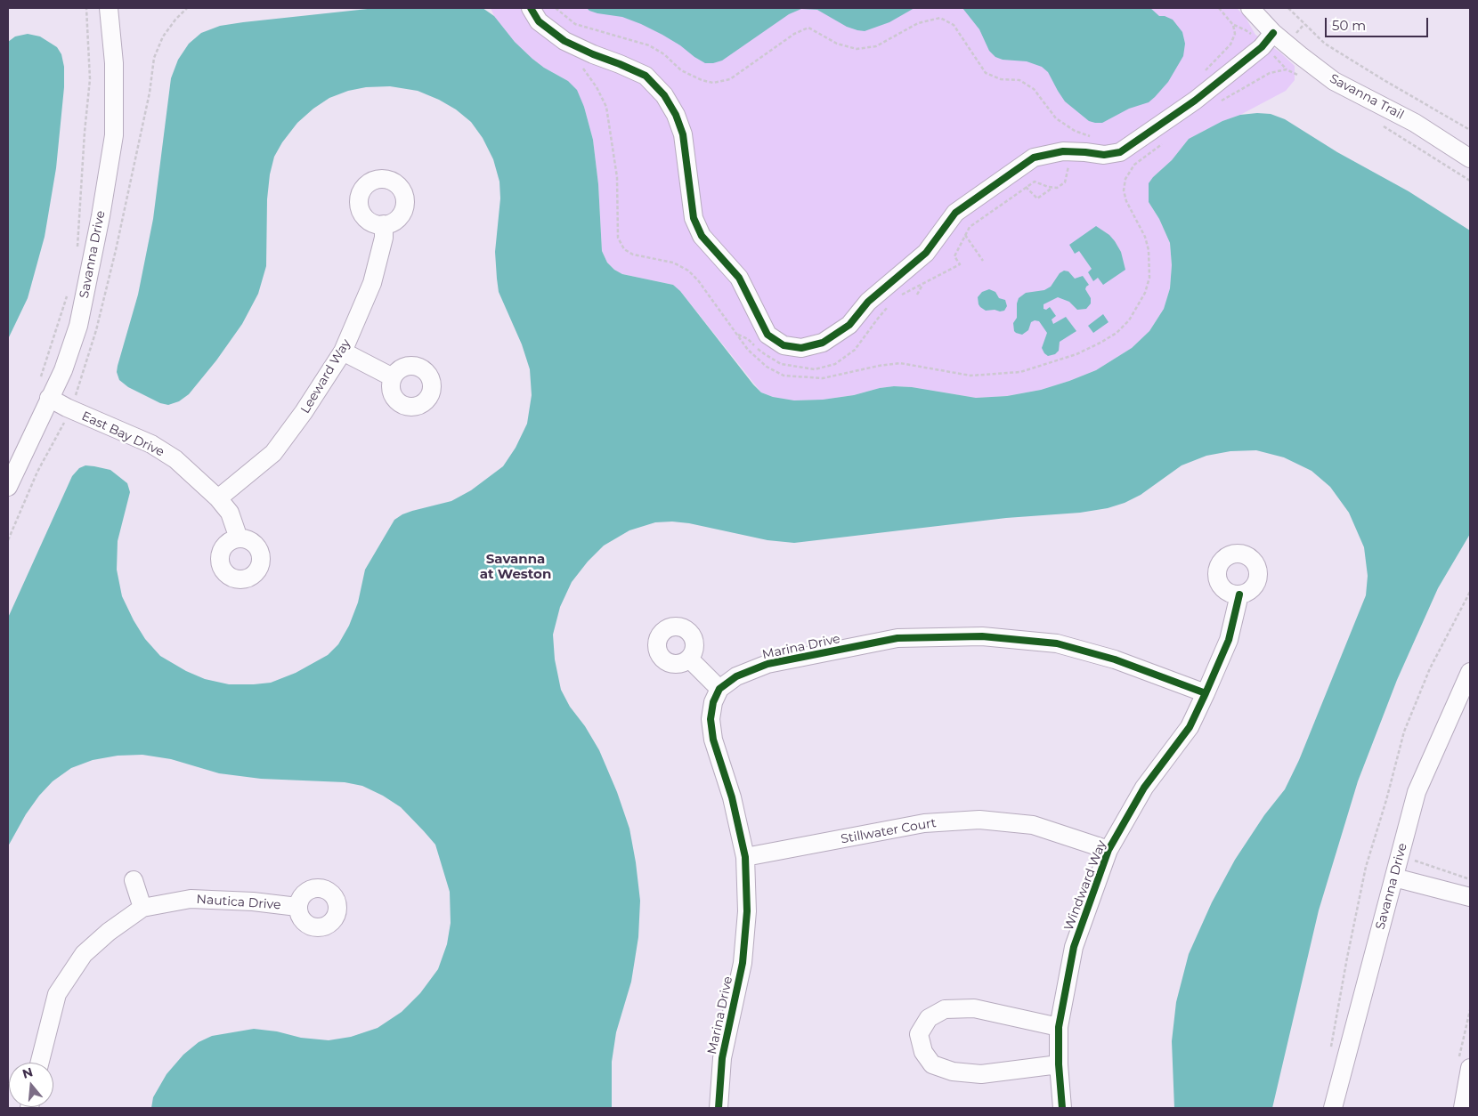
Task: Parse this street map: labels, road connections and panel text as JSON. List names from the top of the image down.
{
  "streets": {
    "street": [
      "Savanna Trail",
      "Savanna Drive",
      "Leeward Way",
      "East Bay Drive",
      "Marina Drive",
      "Stillwater Court",
      "Windward Way",
      "Nautica Drive"
    ]
  },
  "crossings": [
    ["Savanna Drive", "East Bay Drive"],
    ["Leeward Way", "East Bay Drive"],
    ["Marina Drive", "Stillwater Court"],
    ["Marina Drive", "Windward Way"],
    ["Stillwater Court", "Windward Way"]
  ],
  "districts": ["Savanna at Weston"],
  "scale_bar": "50 m",
  "north": "top"
}
